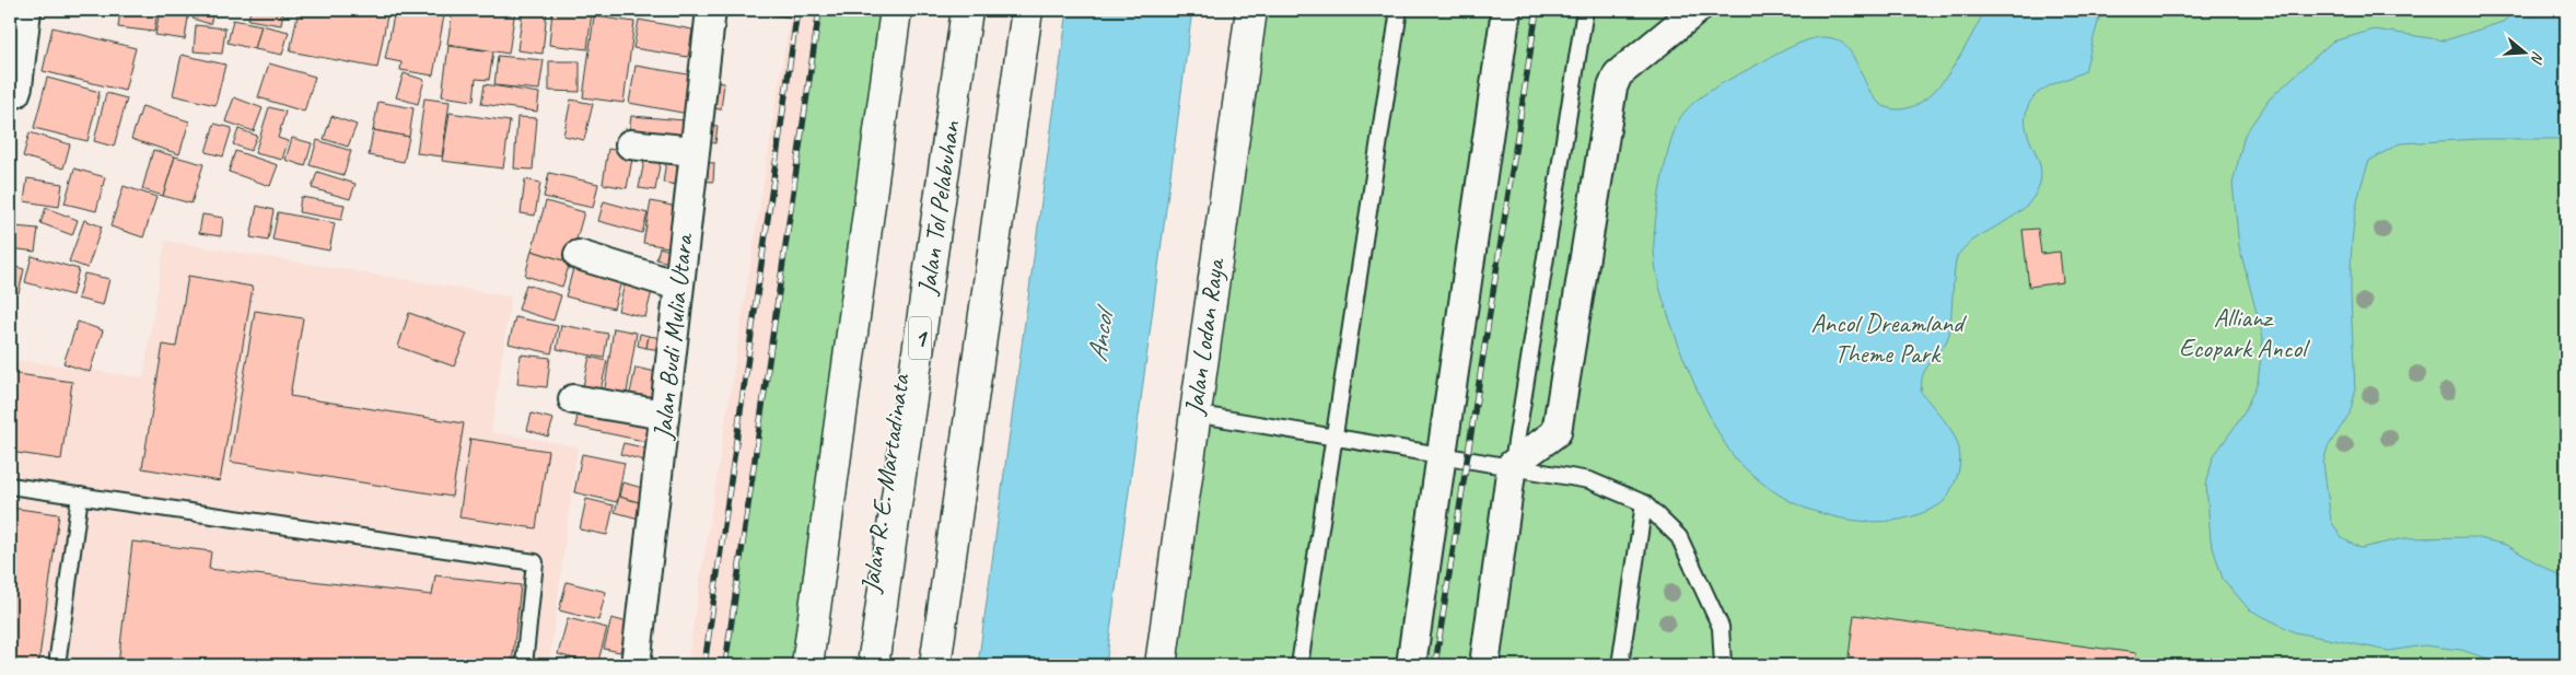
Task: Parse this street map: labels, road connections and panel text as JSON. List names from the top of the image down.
{
  "streets": {
    "main road": [
      "Jalan Tol Pelabuhan",
      "Jalan Lodan Raya",
      "1",
      "Jalan R. E. Martadinata"
    ],
    "street": ["Jalan Budi Mulia Utara"]
  },
  "water": ["Ancol"],
  "parks": ["Allianz Ecopark Ancol", "Ancol Dreamland Theme Park"],
  "north": "right"
}
